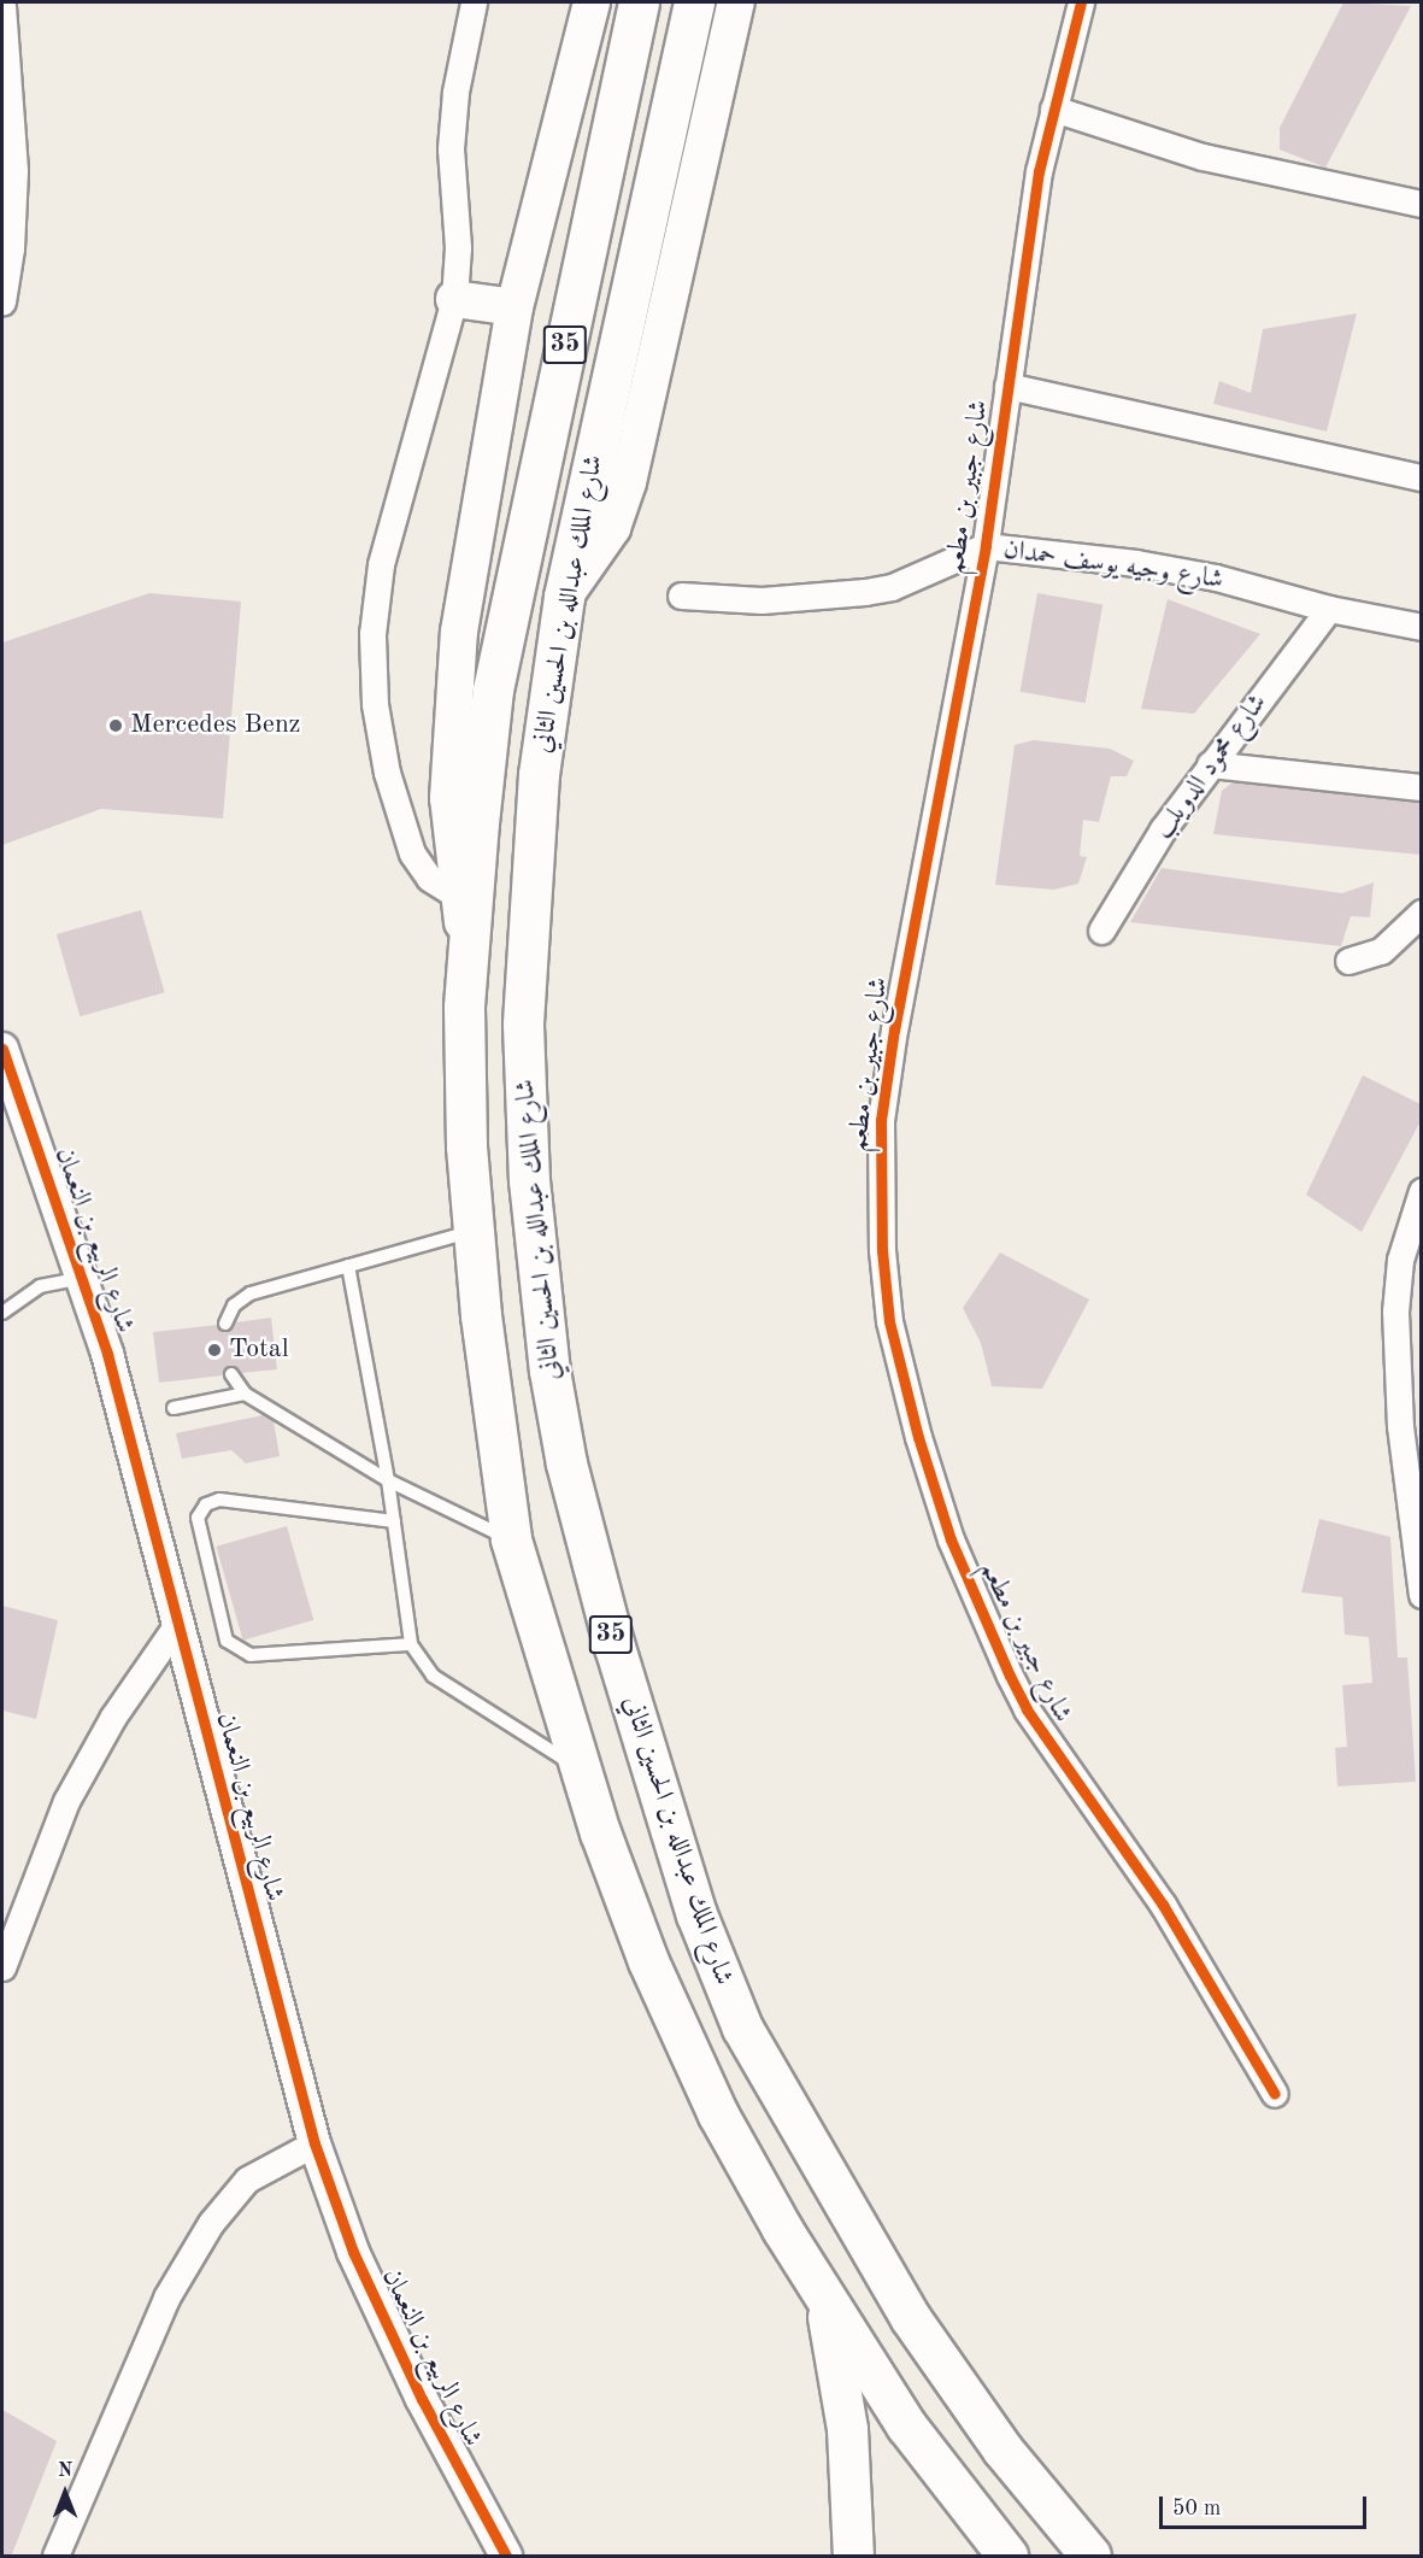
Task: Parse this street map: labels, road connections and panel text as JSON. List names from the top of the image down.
{
  "streets": {
    "highway": ["35", "شارع الملك عبدالله بن الحسين الثاني"],
    "street": [
      "شارع جبير بن مطعم",
      "شارع وجيه يوسف حمدان",
      "شارع محمود الدويلب",
      "شارع الربيع بن النعمان"
    ]
  },
  "crossings": [
    ["شارع جبير بن مطعم", "شارع وجيه يوسف حمدان"],
    ["شارع وجيه يوسف حمدان", "شارع محمود الدويلب"]
  ],
  "places": ["Mercedes Benz", "Total"],
  "scale_bar": "50 m",
  "north": "top"
}
